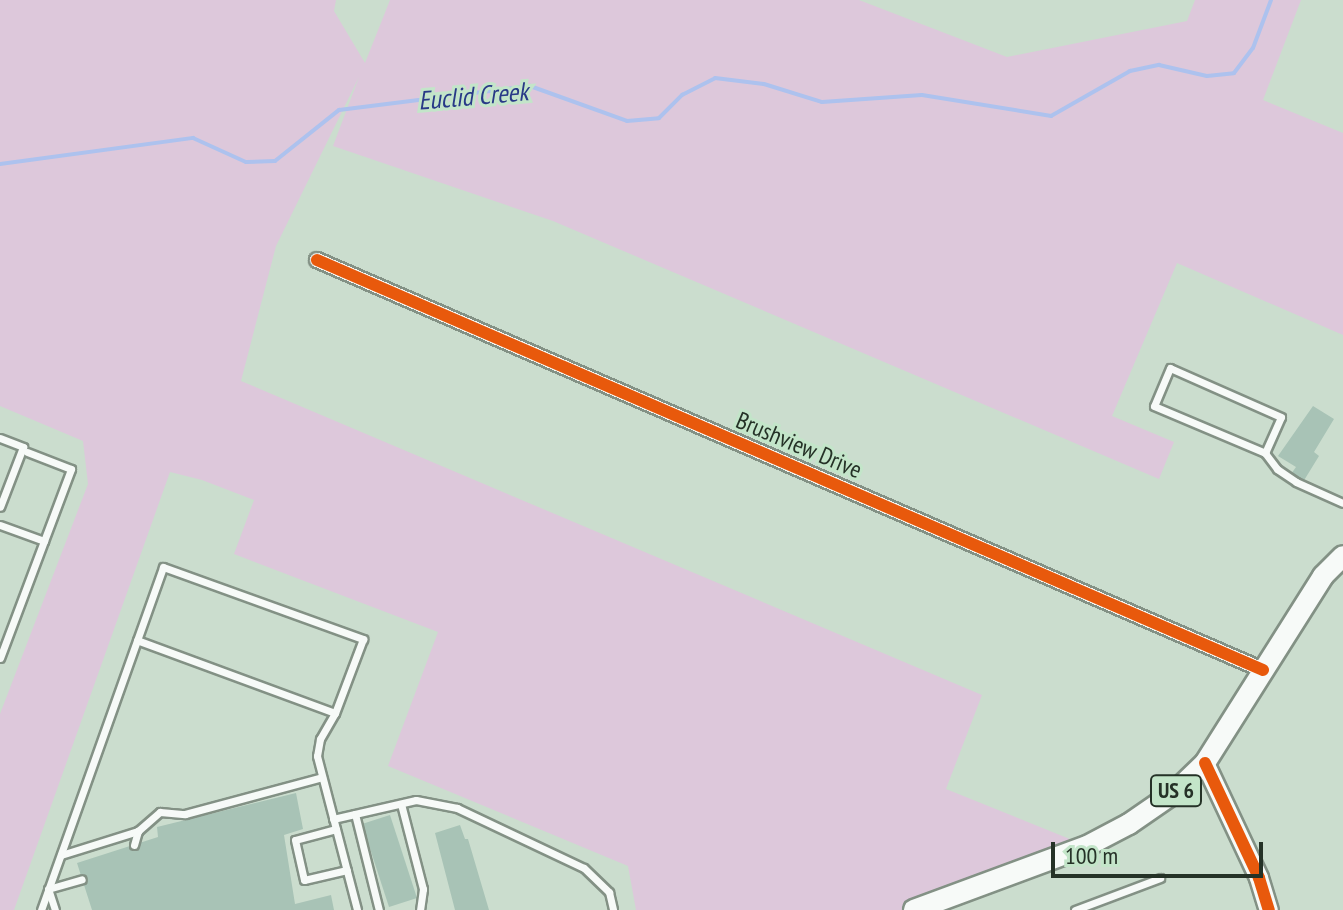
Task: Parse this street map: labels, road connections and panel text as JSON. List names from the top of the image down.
{
  "streets": {
    "main road": ["US 6"],
    "street": ["Brushview Drive"]
  },
  "crossings": [
    ["Brushview Drive", "US 6"]
  ],
  "water": ["Euclid Creek"],
  "scale_bar": "100 m"
}
